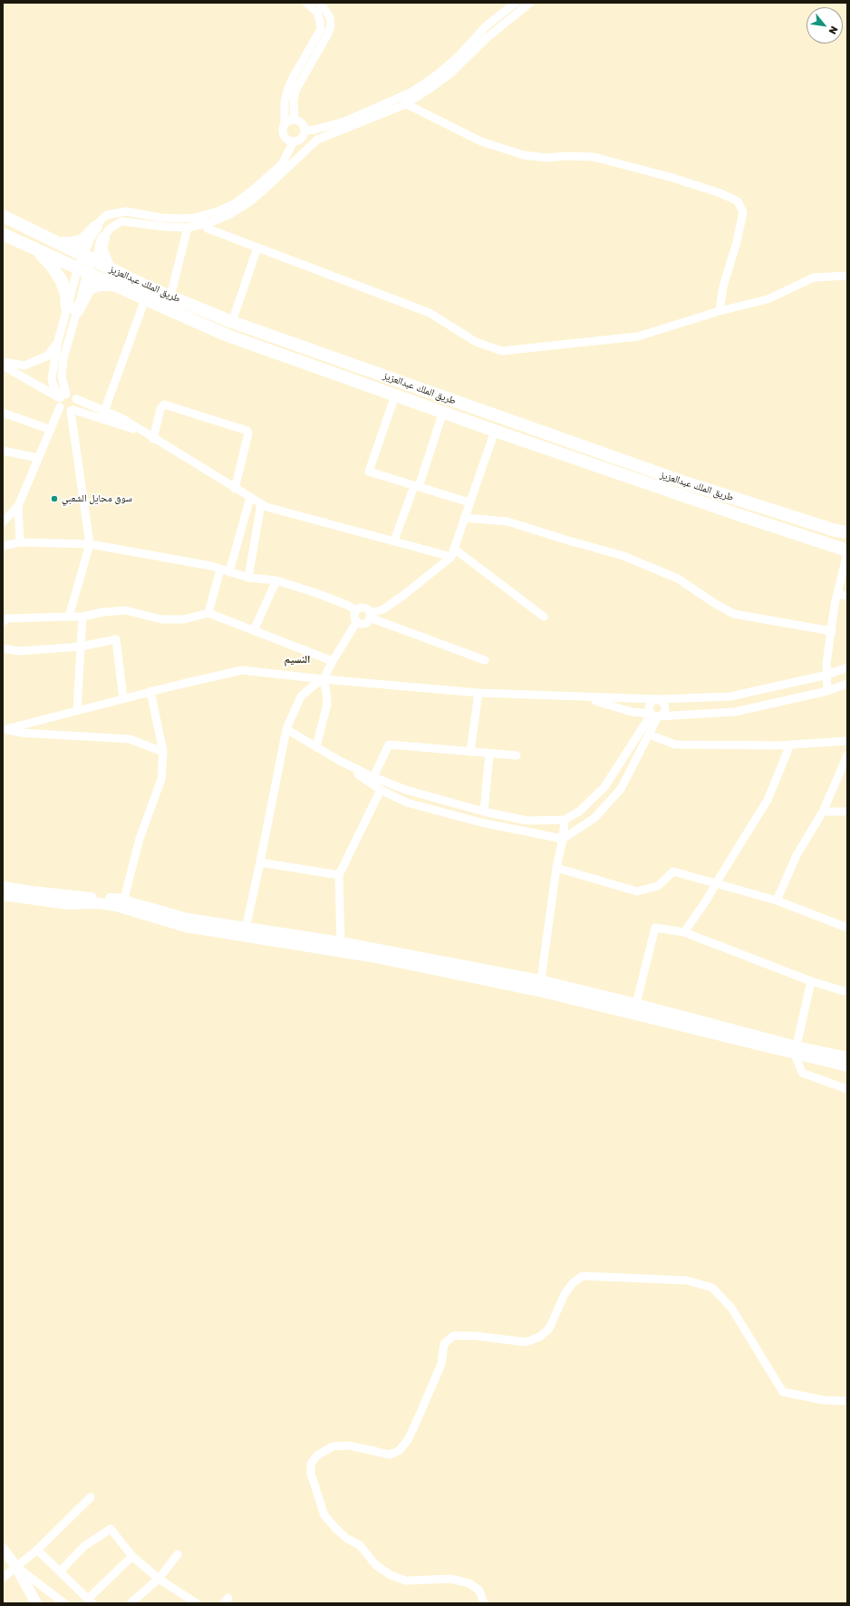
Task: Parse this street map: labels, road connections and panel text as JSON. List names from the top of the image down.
{
  "streets": {
    "main road": ["طريق الملك عبدالعزيز"]
  },
  "districts": ["النسيم"],
  "places": ["سوق محايل الشعبي"],
  "north": "bottom right"
}
